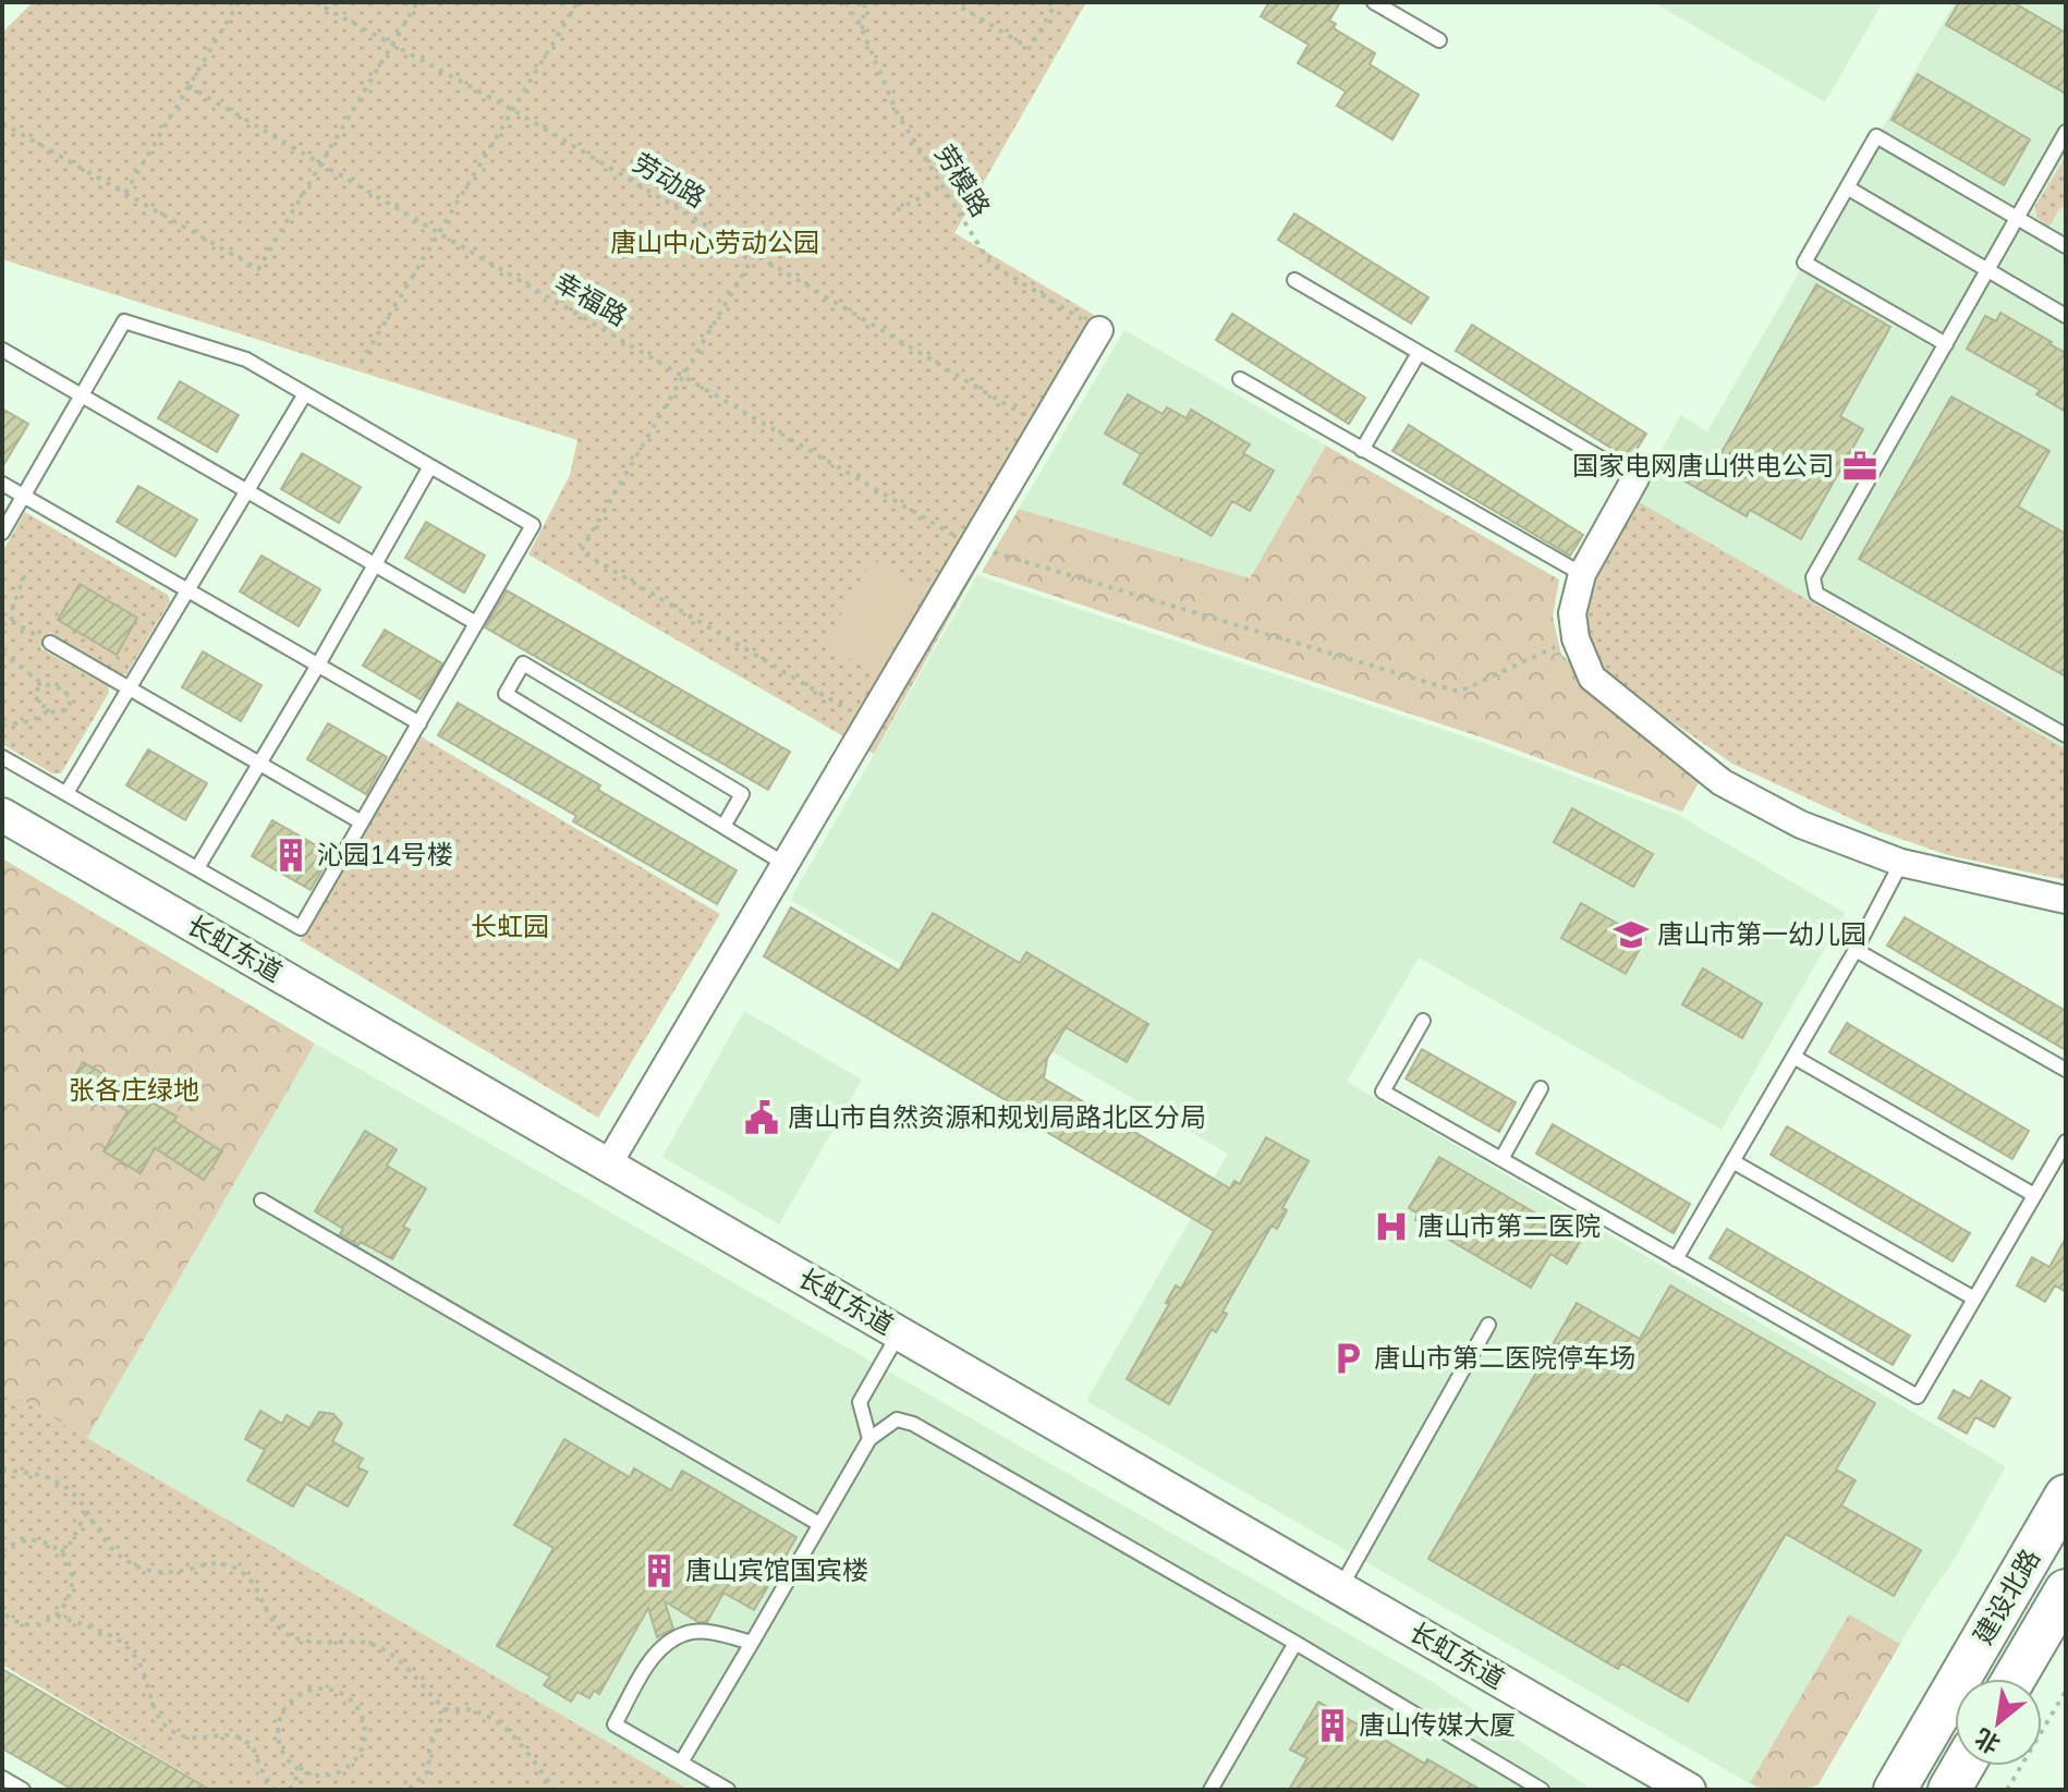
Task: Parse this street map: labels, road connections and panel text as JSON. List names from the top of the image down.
{
  "streets": {
    "main road": ["建设北路"],
    "street": ["长虹东道"],
    "path": ["劳动路", "劳模路", "幸福路"]
  },
  "parks": ["唐山中心劳动公园", "长虹园", "张各庄绿地"],
  "places": {
    "office": ["国家电网唐山供电公司"],
    "building": ["沁园14号楼", "唐山宾馆国宾楼", "唐山传媒大厦"],
    "school or university": ["唐山市第一幼儿园"],
    "public building": ["唐山市自然资源和规划局路北区分局"],
    "hospital": ["唐山市第二医院"],
    "parking": ["唐山市第二医院停车场"]
  },
  "north": "bottom left"
}
